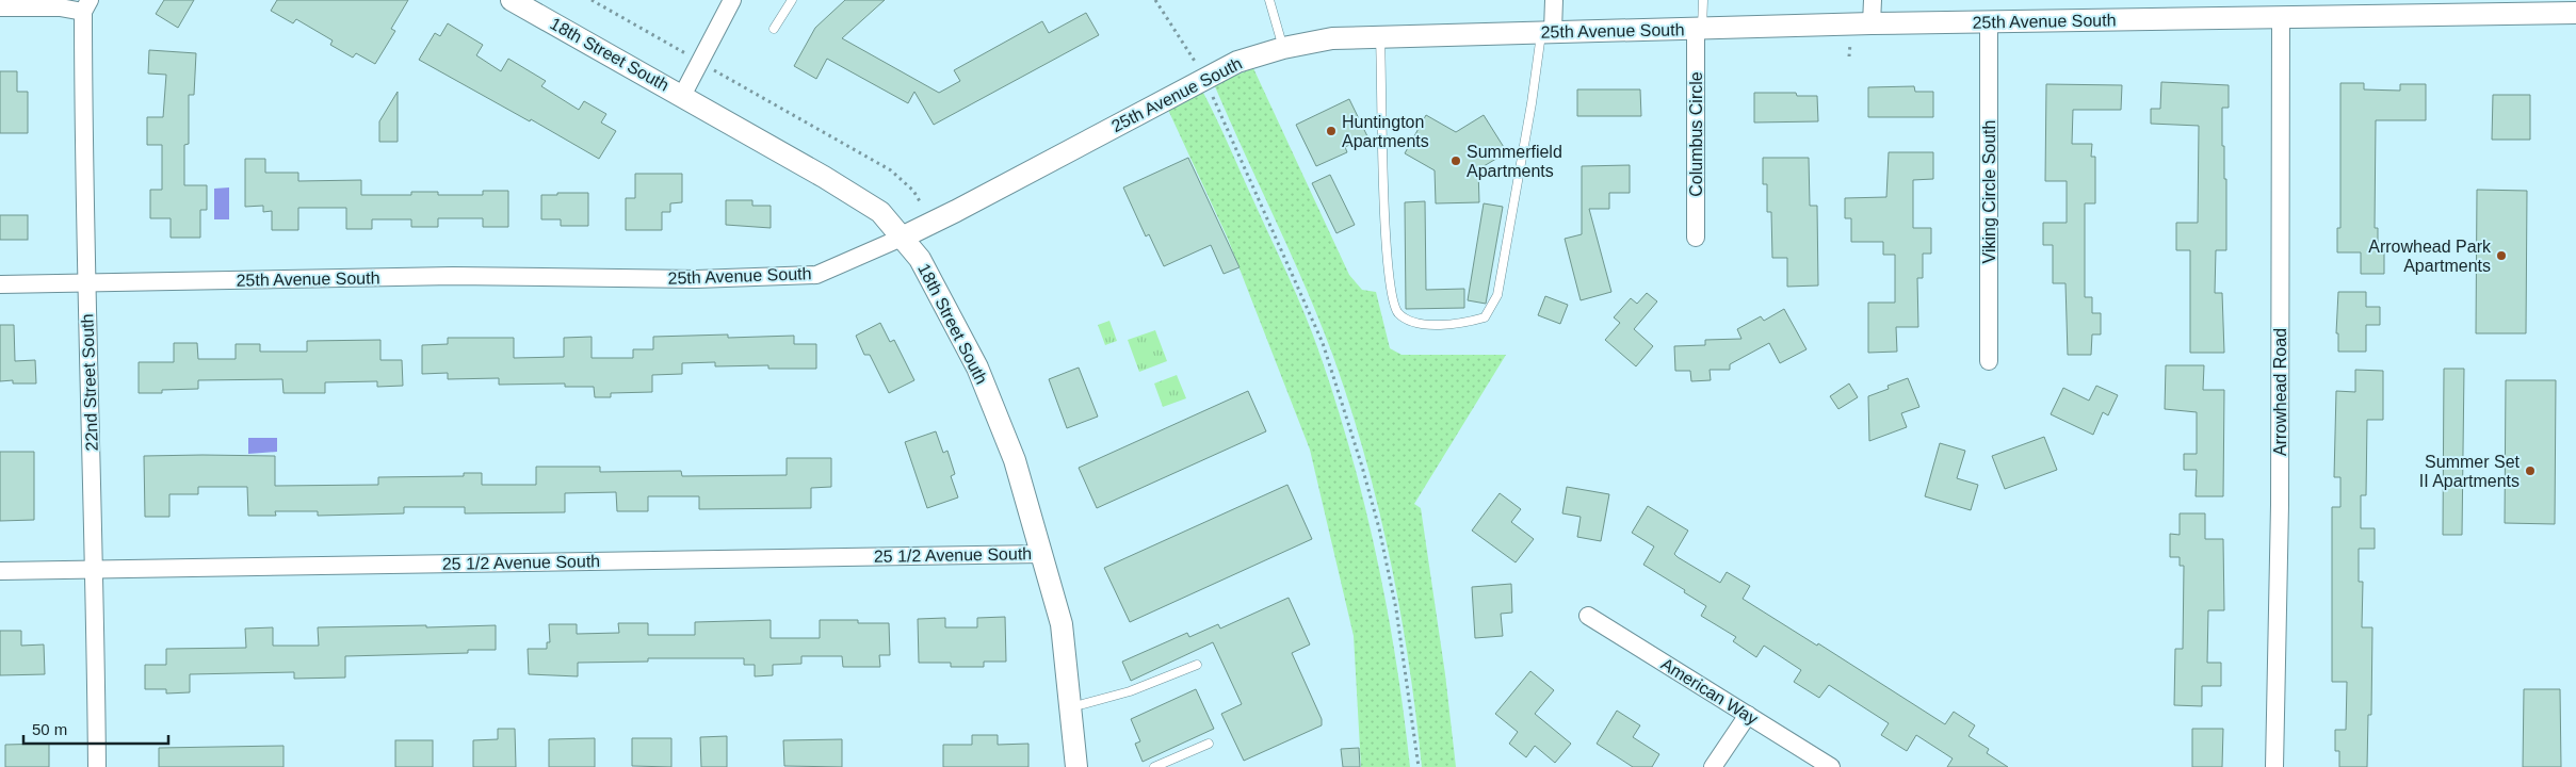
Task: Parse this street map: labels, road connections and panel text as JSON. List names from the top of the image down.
{
  "streets": {
    "street": [
      "25th Avenue South",
      "18th Street South",
      "Columbus Circle",
      "Viking Circle South",
      "22nd Street South",
      "Arrowhead Road",
      "25 1/2 Avenue South",
      "American Way"
    ]
  },
  "crossings": [
    ["25th Avenue South", "18th Street South"],
    ["25th Avenue South", "Columbus Circle"],
    ["25th Avenue South", "Viking Circle South"],
    ["25th Avenue South", "22nd Street South"],
    ["25th Avenue South", "Arrowhead Road"],
    ["18th Street South", "25 1/2 Avenue South"],
    ["22nd Street South", "25 1/2 Avenue South"]
  ],
  "places": [
    "Huntington Apartments",
    "Summerfield Apartments",
    "Arrowhead Park Apartments",
    "Summer Set II Apartments"
  ],
  "scale_bar": "50 m"
}
